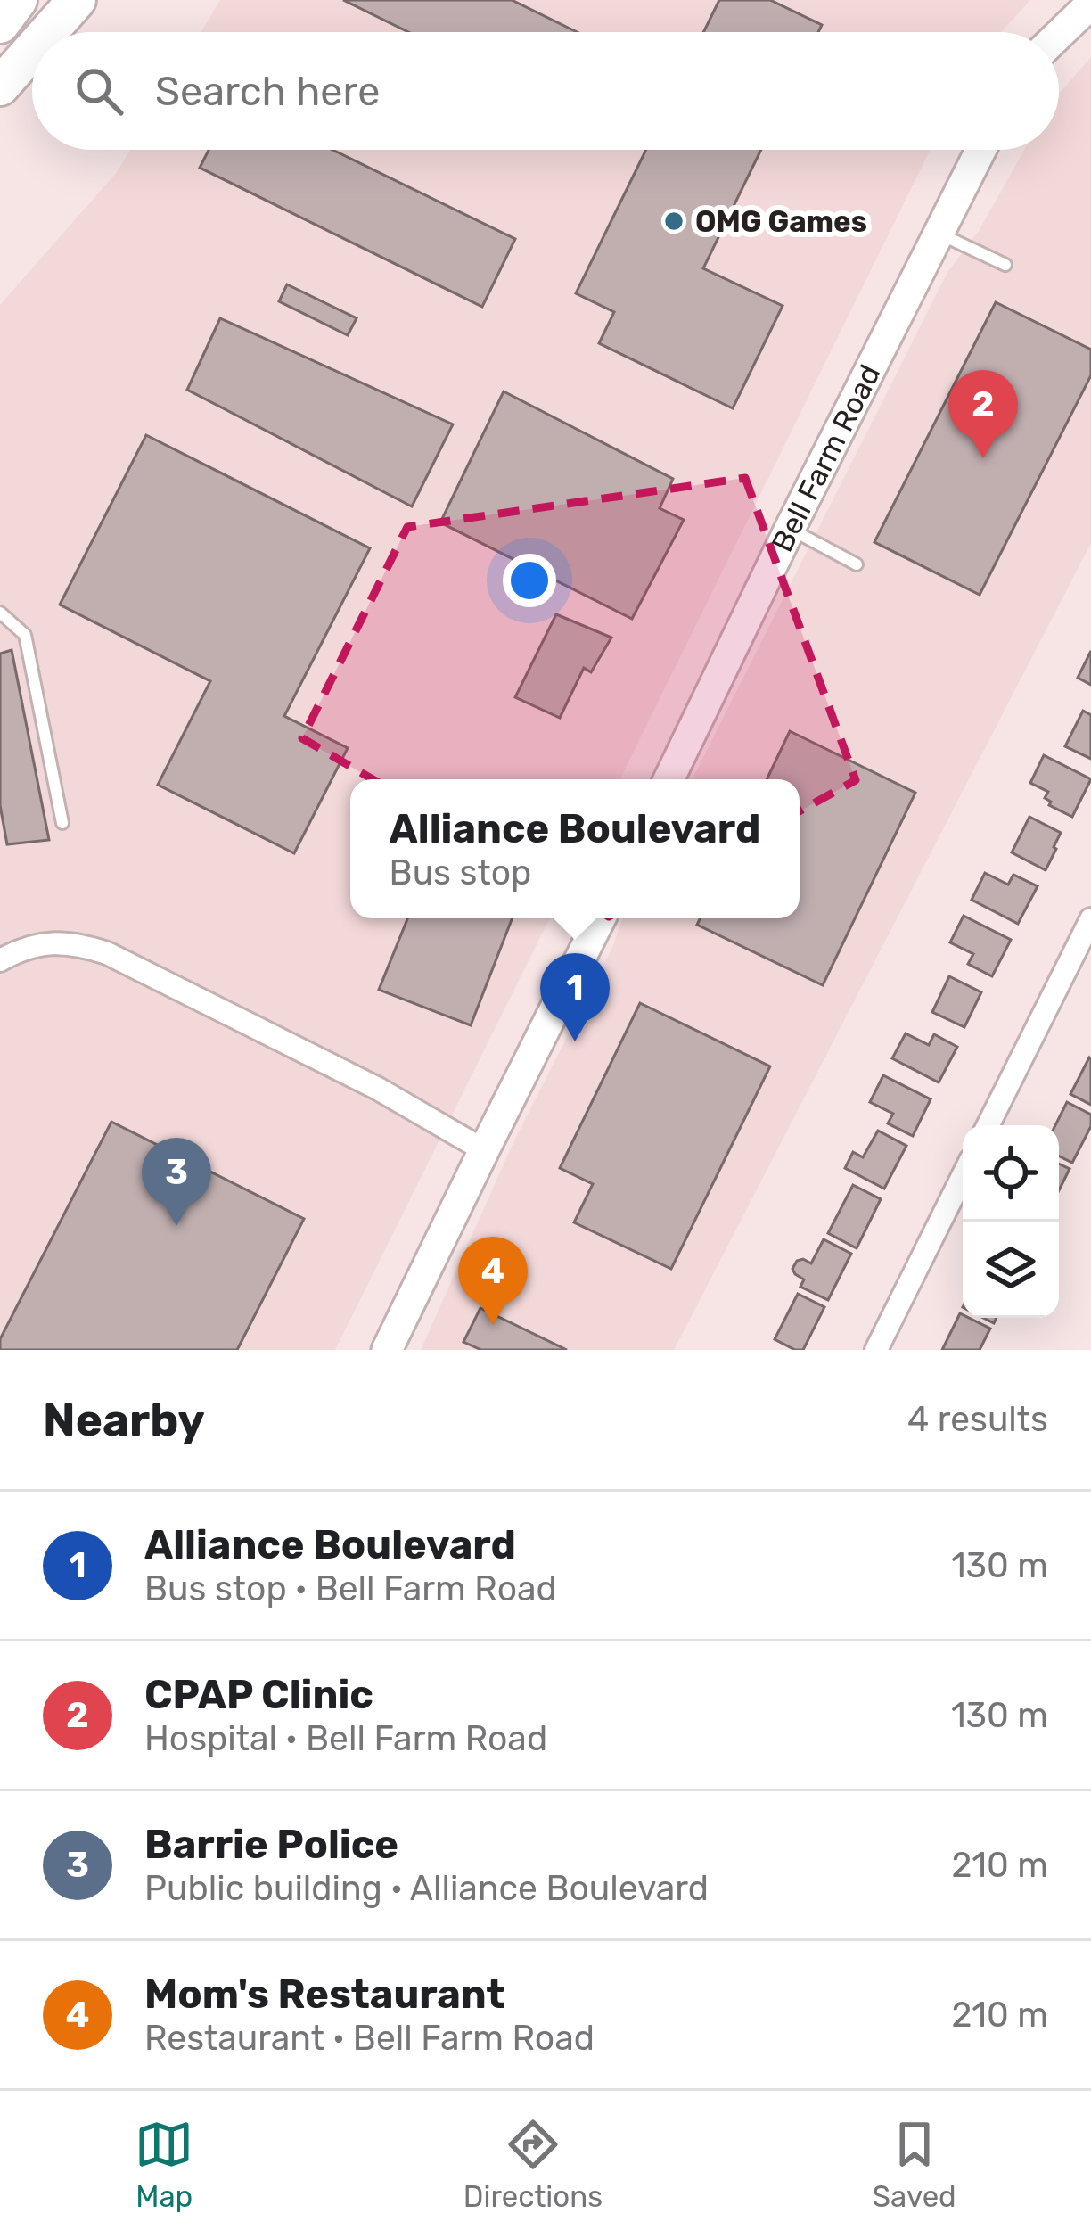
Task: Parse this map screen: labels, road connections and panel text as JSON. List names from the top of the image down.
{
  "streets": {
    "street": ["Bell Farm Road"]
  },
  "places": ["OMG Games"],
  "page": {
    "search": "Search here",
    "pins": [
      "2",
      "1",
      "3",
      "4"
    ],
    "popup": ["Alliance Boulevard", "Bus stop"],
    "heading": ["Nearby", "4 results"],
    "list": [
      {
        "mark": "1",
        "name": "Alliance Boulevard",
        "note": "Bus stop · Bell Farm Road",
        "value": "130 m"
      },
      {
        "mark": "2",
        "name": "CPAP Clinic",
        "note": "Hospital · Bell Farm Road",
        "value": "130 m"
      },
      {
        "mark": "3",
        "name": "Barrie Police",
        "note": "Public building · Alliance Boulevard",
        "value": "210 m"
      },
      {
        "mark": "4",
        "name": "Mom's Restaurant",
        "note": "Restaurant · Bell Farm Road",
        "value": "210 m"
      }
    ],
    "nav": ["Map", "Directions", "Saved"]
  }
}
